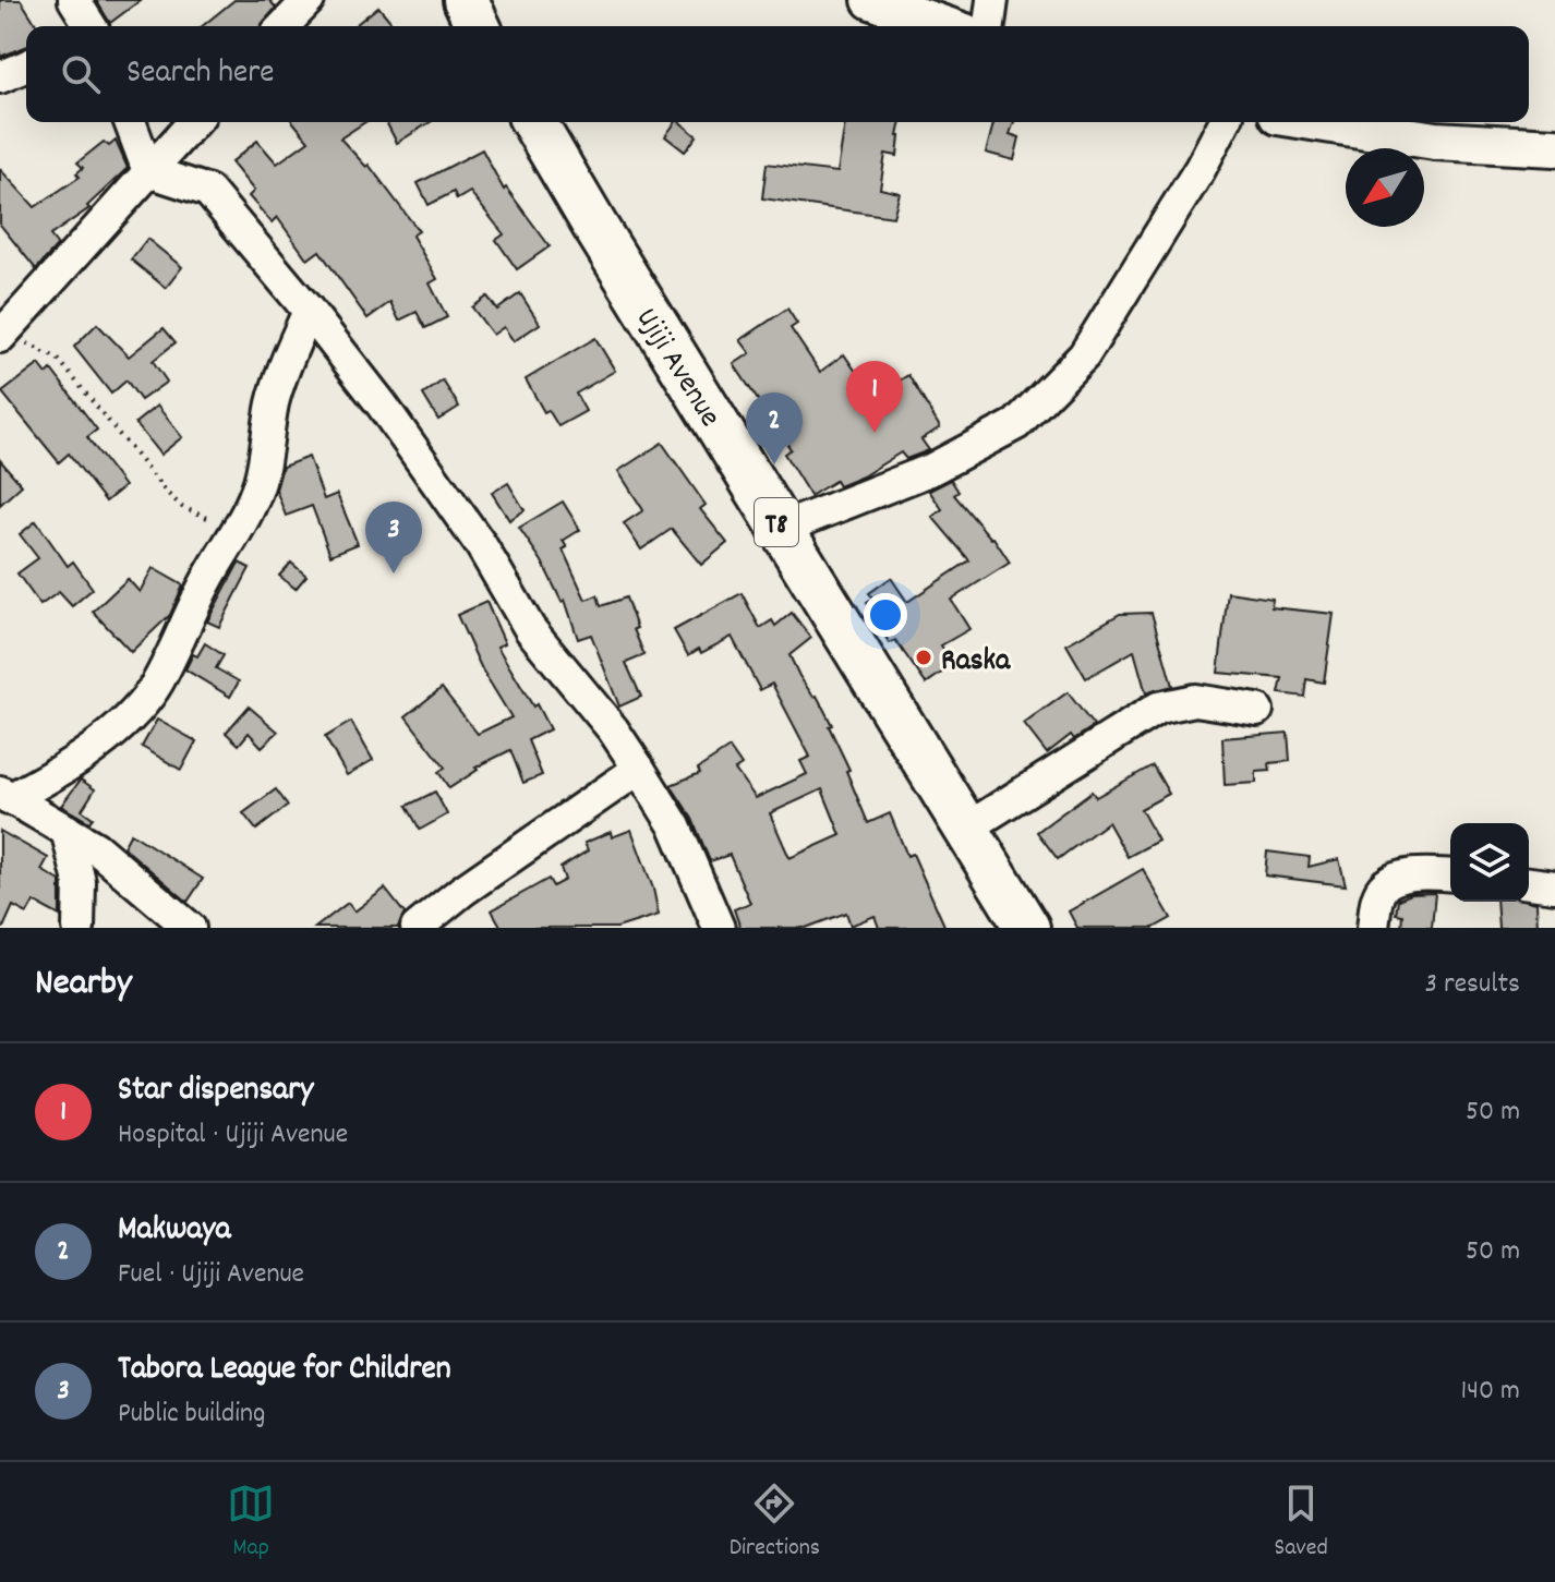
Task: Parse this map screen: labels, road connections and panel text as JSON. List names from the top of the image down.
{
  "streets": {
    "highway": ["Ujiji Avenue", "T8"]
  },
  "places": ["Raska"],
  "north": "bottom left",
  "page": {
    "search": "Search here",
    "pins": ["1", "2", "3"],
    "heading": ["Nearby", "3 results"],
    "list": [
      {
        "mark": "1",
        "name": "Star dispensary",
        "note": "Hospital · Ujiji Avenue",
        "value": "50 m"
      },
      {
        "mark": "2",
        "name": "Makwaya",
        "note": "Fuel · Ujiji Avenue",
        "value": "50 m"
      },
      {
        "mark": "3",
        "name": "Tabora League for Children",
        "note": "Public building",
        "value": "140 m"
      }
    ],
    "nav": ["Map", "Directions", "Saved"]
  }
}
